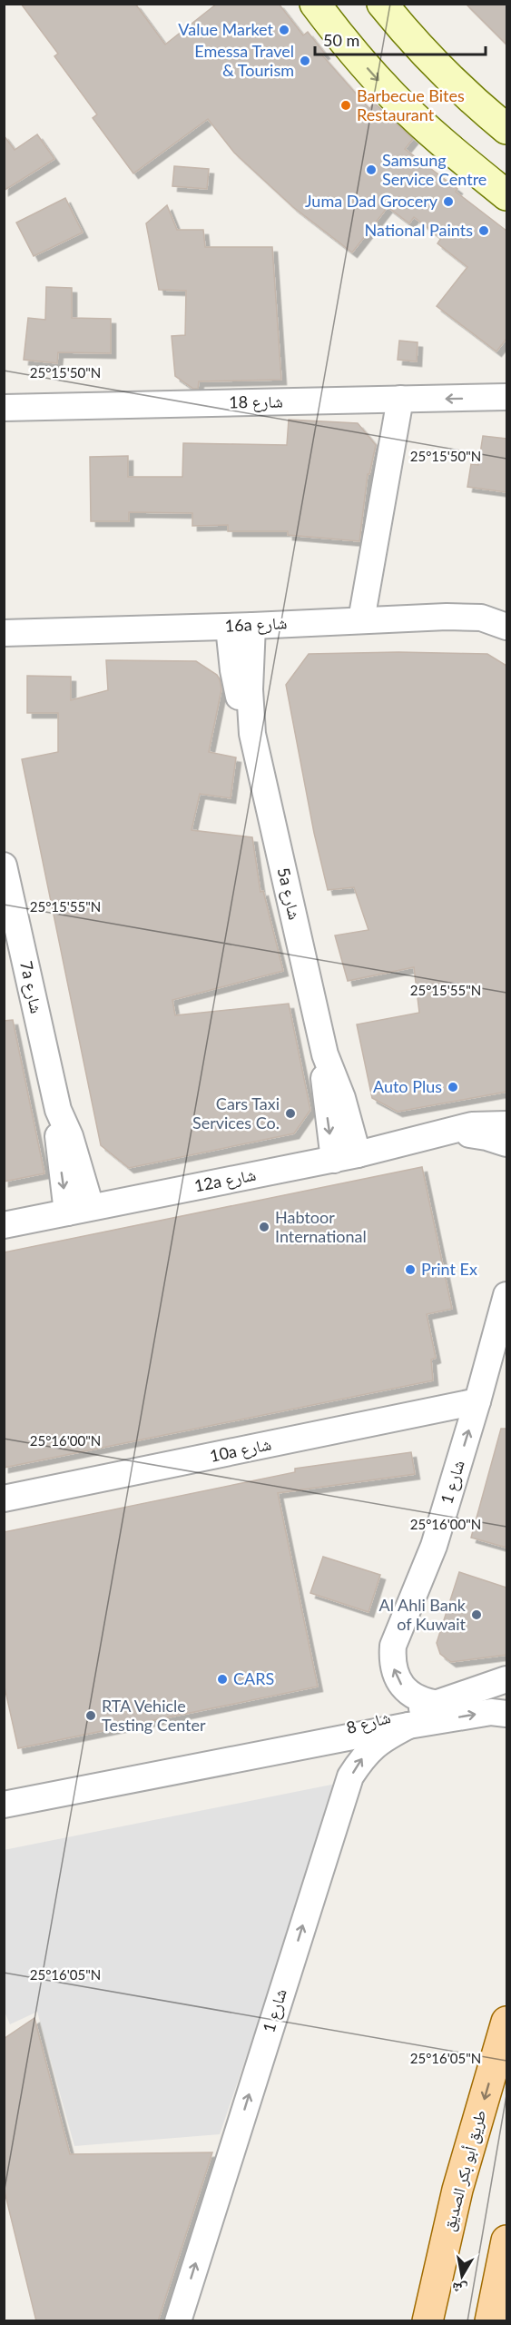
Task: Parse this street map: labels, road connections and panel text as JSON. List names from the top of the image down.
{
  "streets": {
    "main road": ["طريق أبو بكر الصديق"],
    "street": [
      "شارع 18",
      "16a شارع",
      "5a شارع",
      "7a شارع",
      "12a شارع",
      "10a شارع",
      "شارع 1",
      "شارع 8"
    ]
  },
  "crossings": [
    ["16a شارع", "5a شارع"],
    ["5a شارع", "12a شارع"],
    ["7a شارع", "12a شارع"],
    ["10a شارع", "شارع 1"],
    ["شارع 1", "شارع 8"]
  ],
  "one_way": ["شارع 1", "طريق أبو بكر الصديق"],
  "places": [
    "Value Market",
    "Emessa Travel & Tourism",
    "Barbecue Bites Restaurant",
    "Samsung Service Centre",
    "Juma Dad Grocery",
    "National Paints",
    "Auto Plus",
    "Cars Taxi Services Co.",
    "Habtoor International",
    "Print Ex",
    "Al Ahli Bank of Kuwait",
    "CARS",
    "RTA Vehicle Testing Center"
  ],
  "scale_bar": "50 m",
  "north": "bottom",
  "coordinates": [
    "25°15'50\"N",
    "25°15'55\"N",
    "25°16'00\"N",
    "25°16'05\"N"
  ]
}
